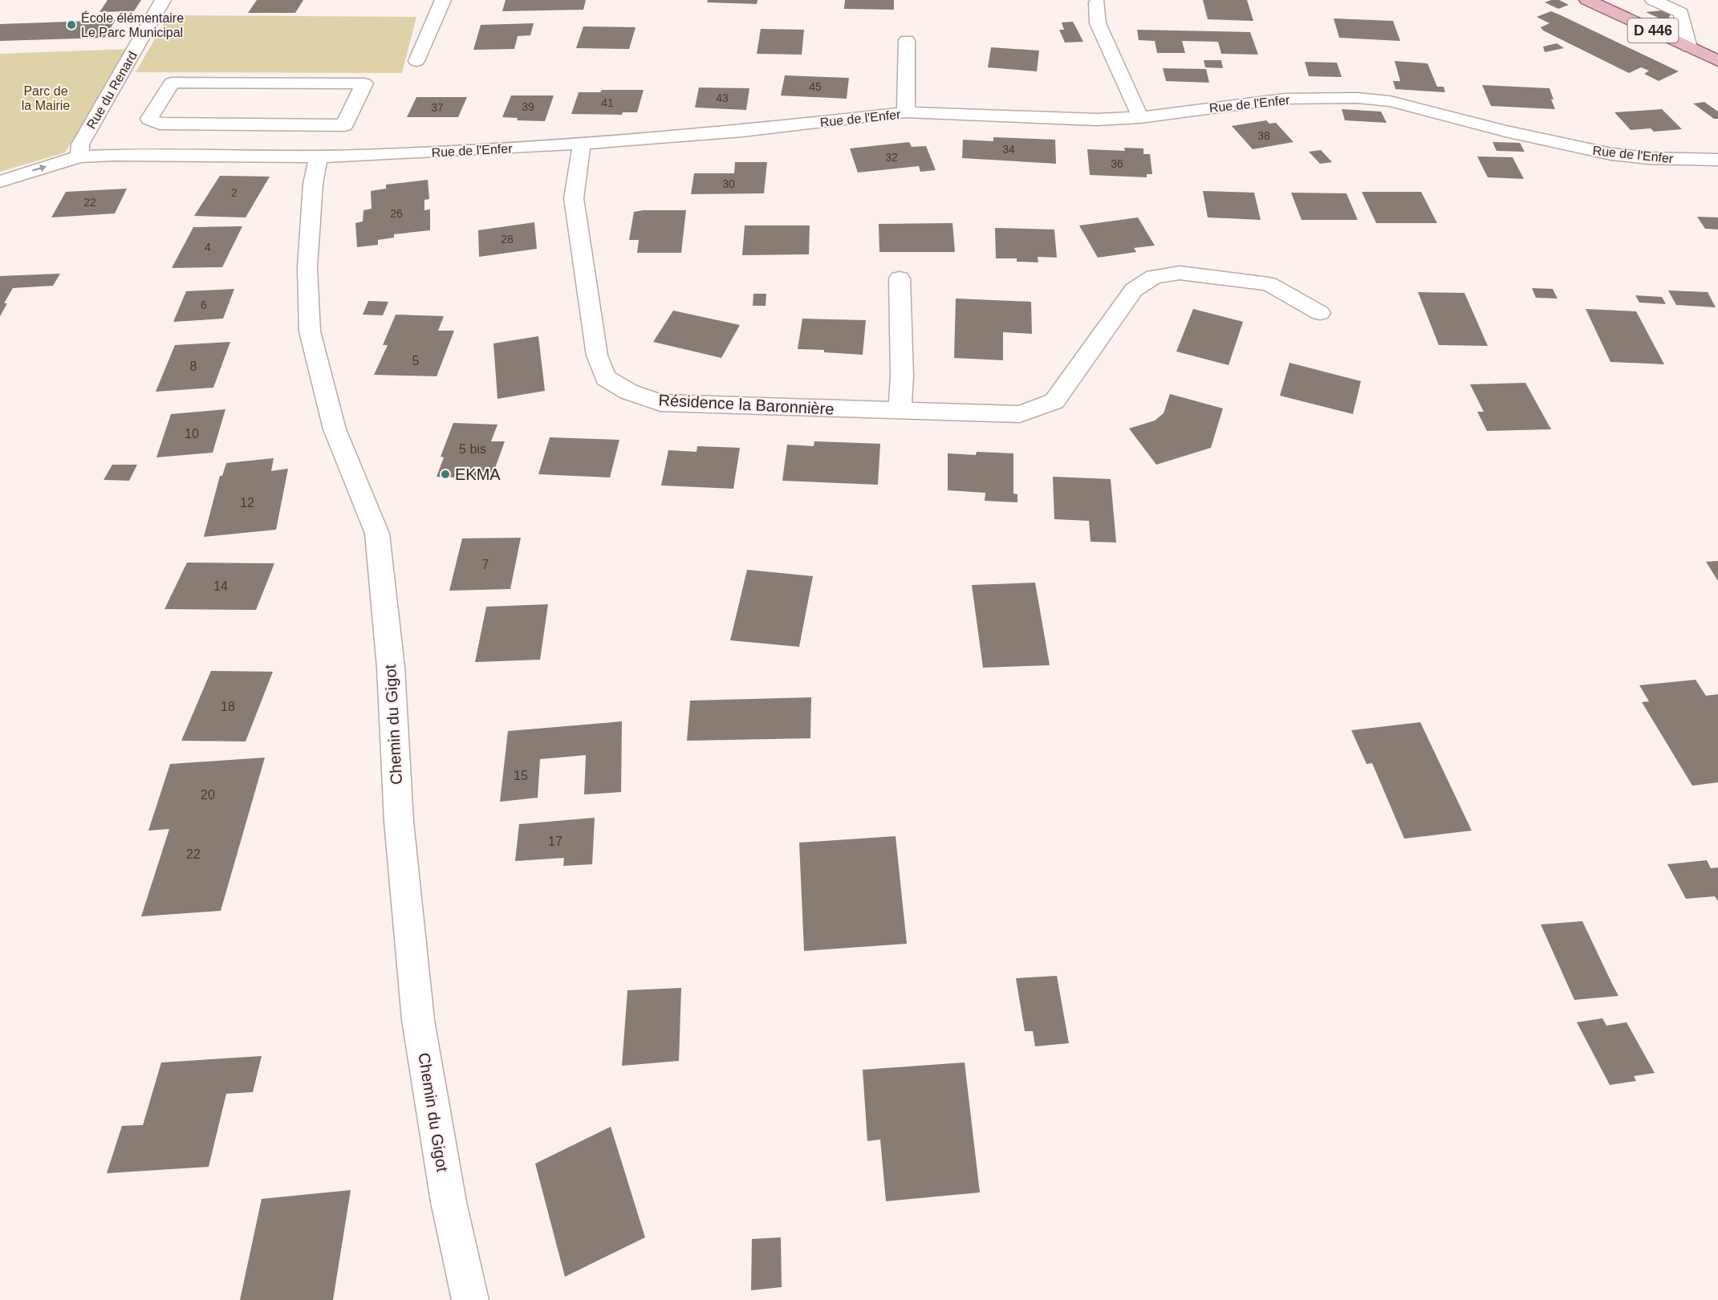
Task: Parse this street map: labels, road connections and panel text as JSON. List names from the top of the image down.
{
  "streets": {
    "main road": ["D 446"],
    "street": [
      "Rue du Renard",
      "Rue de l'Enfer",
      "Résidence la Baronnière",
      "Chemin du Gigot"
    ]
  },
  "crossings": [
    ["Rue du Renard", "Rue de l'Enfer"],
    ["Rue de l'Enfer", "Résidence la Baronnière"],
    ["Rue de l'Enfer", "Chemin du Gigot"]
  ],
  "parks": ["Parc de la Mairie"],
  "places": ["École élémentaire Le Parc Municipal", "EKMA"],
  "house_numbers": [
    "45",
    "43",
    "41",
    "39",
    "37",
    "38",
    "34",
    "32",
    "36",
    "30",
    "2",
    "22",
    "26",
    "28",
    "4",
    "6",
    "5",
    "8",
    "10",
    "5 bis",
    "12",
    "7",
    "14",
    "18",
    "15",
    "20",
    "17",
    "22"
  ]
}
